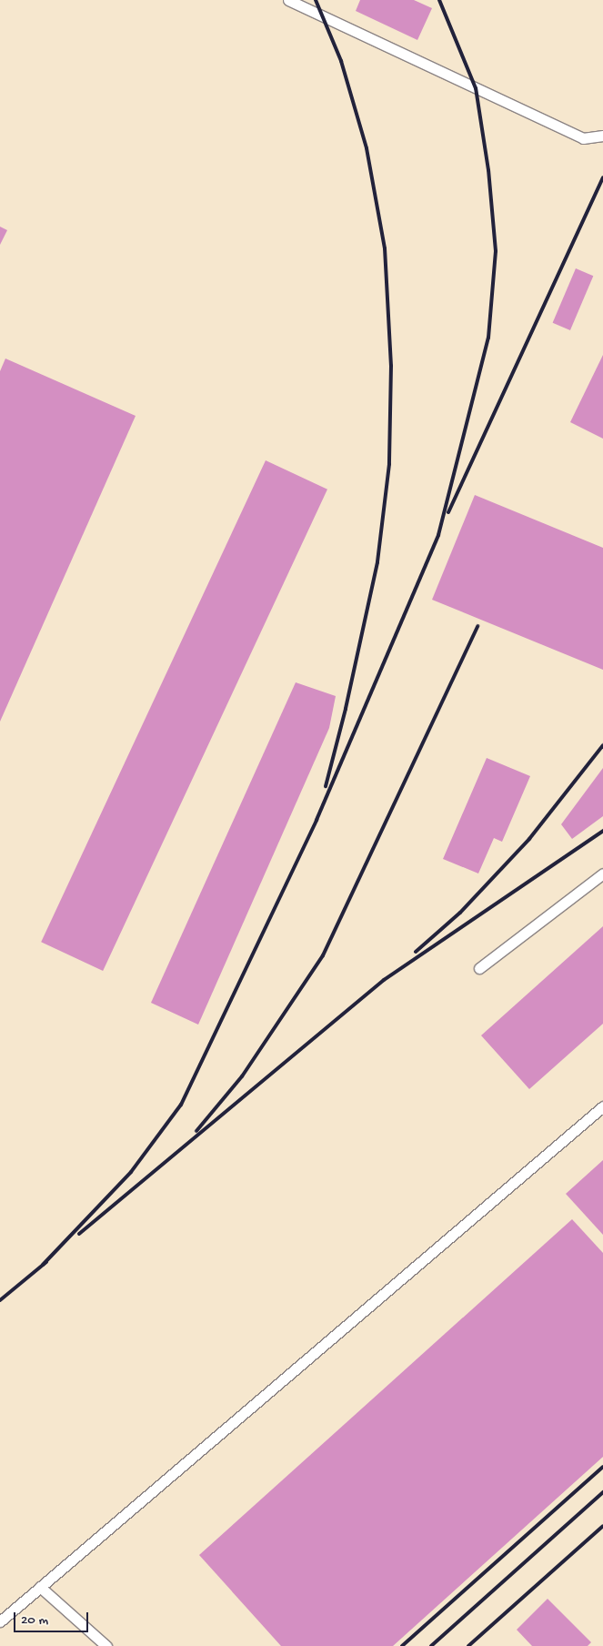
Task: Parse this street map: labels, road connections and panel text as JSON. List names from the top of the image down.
{
  "scale_bar": "20 m"
}
